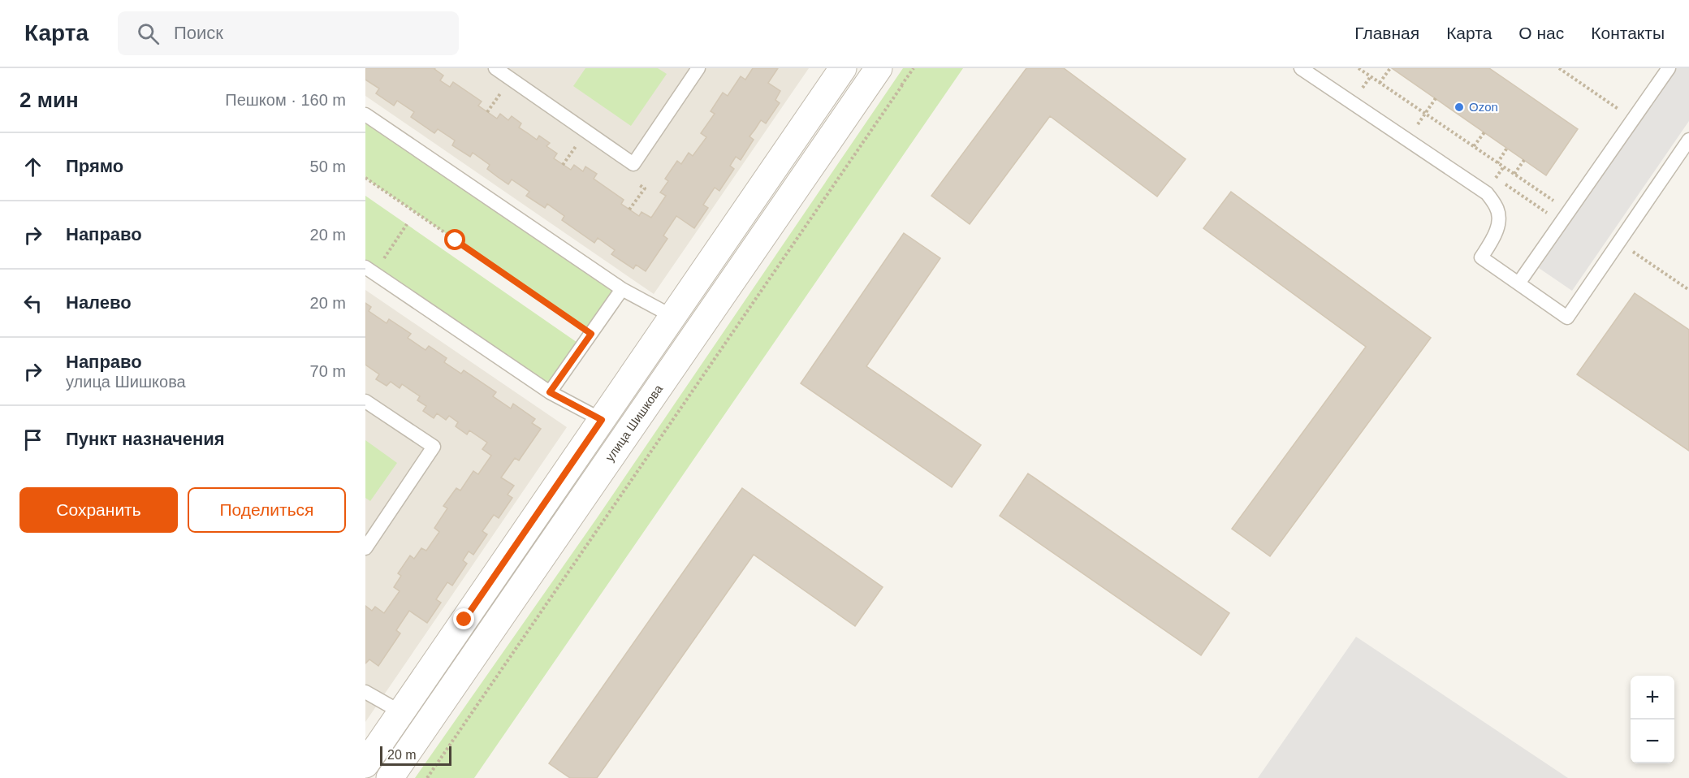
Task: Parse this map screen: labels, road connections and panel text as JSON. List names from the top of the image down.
{
  "streets": {
    "street": ["улица Шишкова"]
  },
  "places": ["Ozon"],
  "scale_bar": "20 m",
  "page": {
    "header": "Карта",
    "search": "Поиск",
    "nav": [
      "Главная",
      "Карта",
      "О нас",
      "Контакты"
    ],
    "heading": ["2 мин", "Пешком · 160 m"],
    "list": [
      ["Прямо", "50 m"],
      ["Направо", "20 m"],
      ["Налево", "20 m"],
      ["Направо", "улица Шишкова", "70 m"],
      "Пункт назначения"
    ],
    "buttons": ["Сохранить", "Поделиться"],
    "map_buttons": ["+", "−"],
    "scale": "20 m"
  }
}
